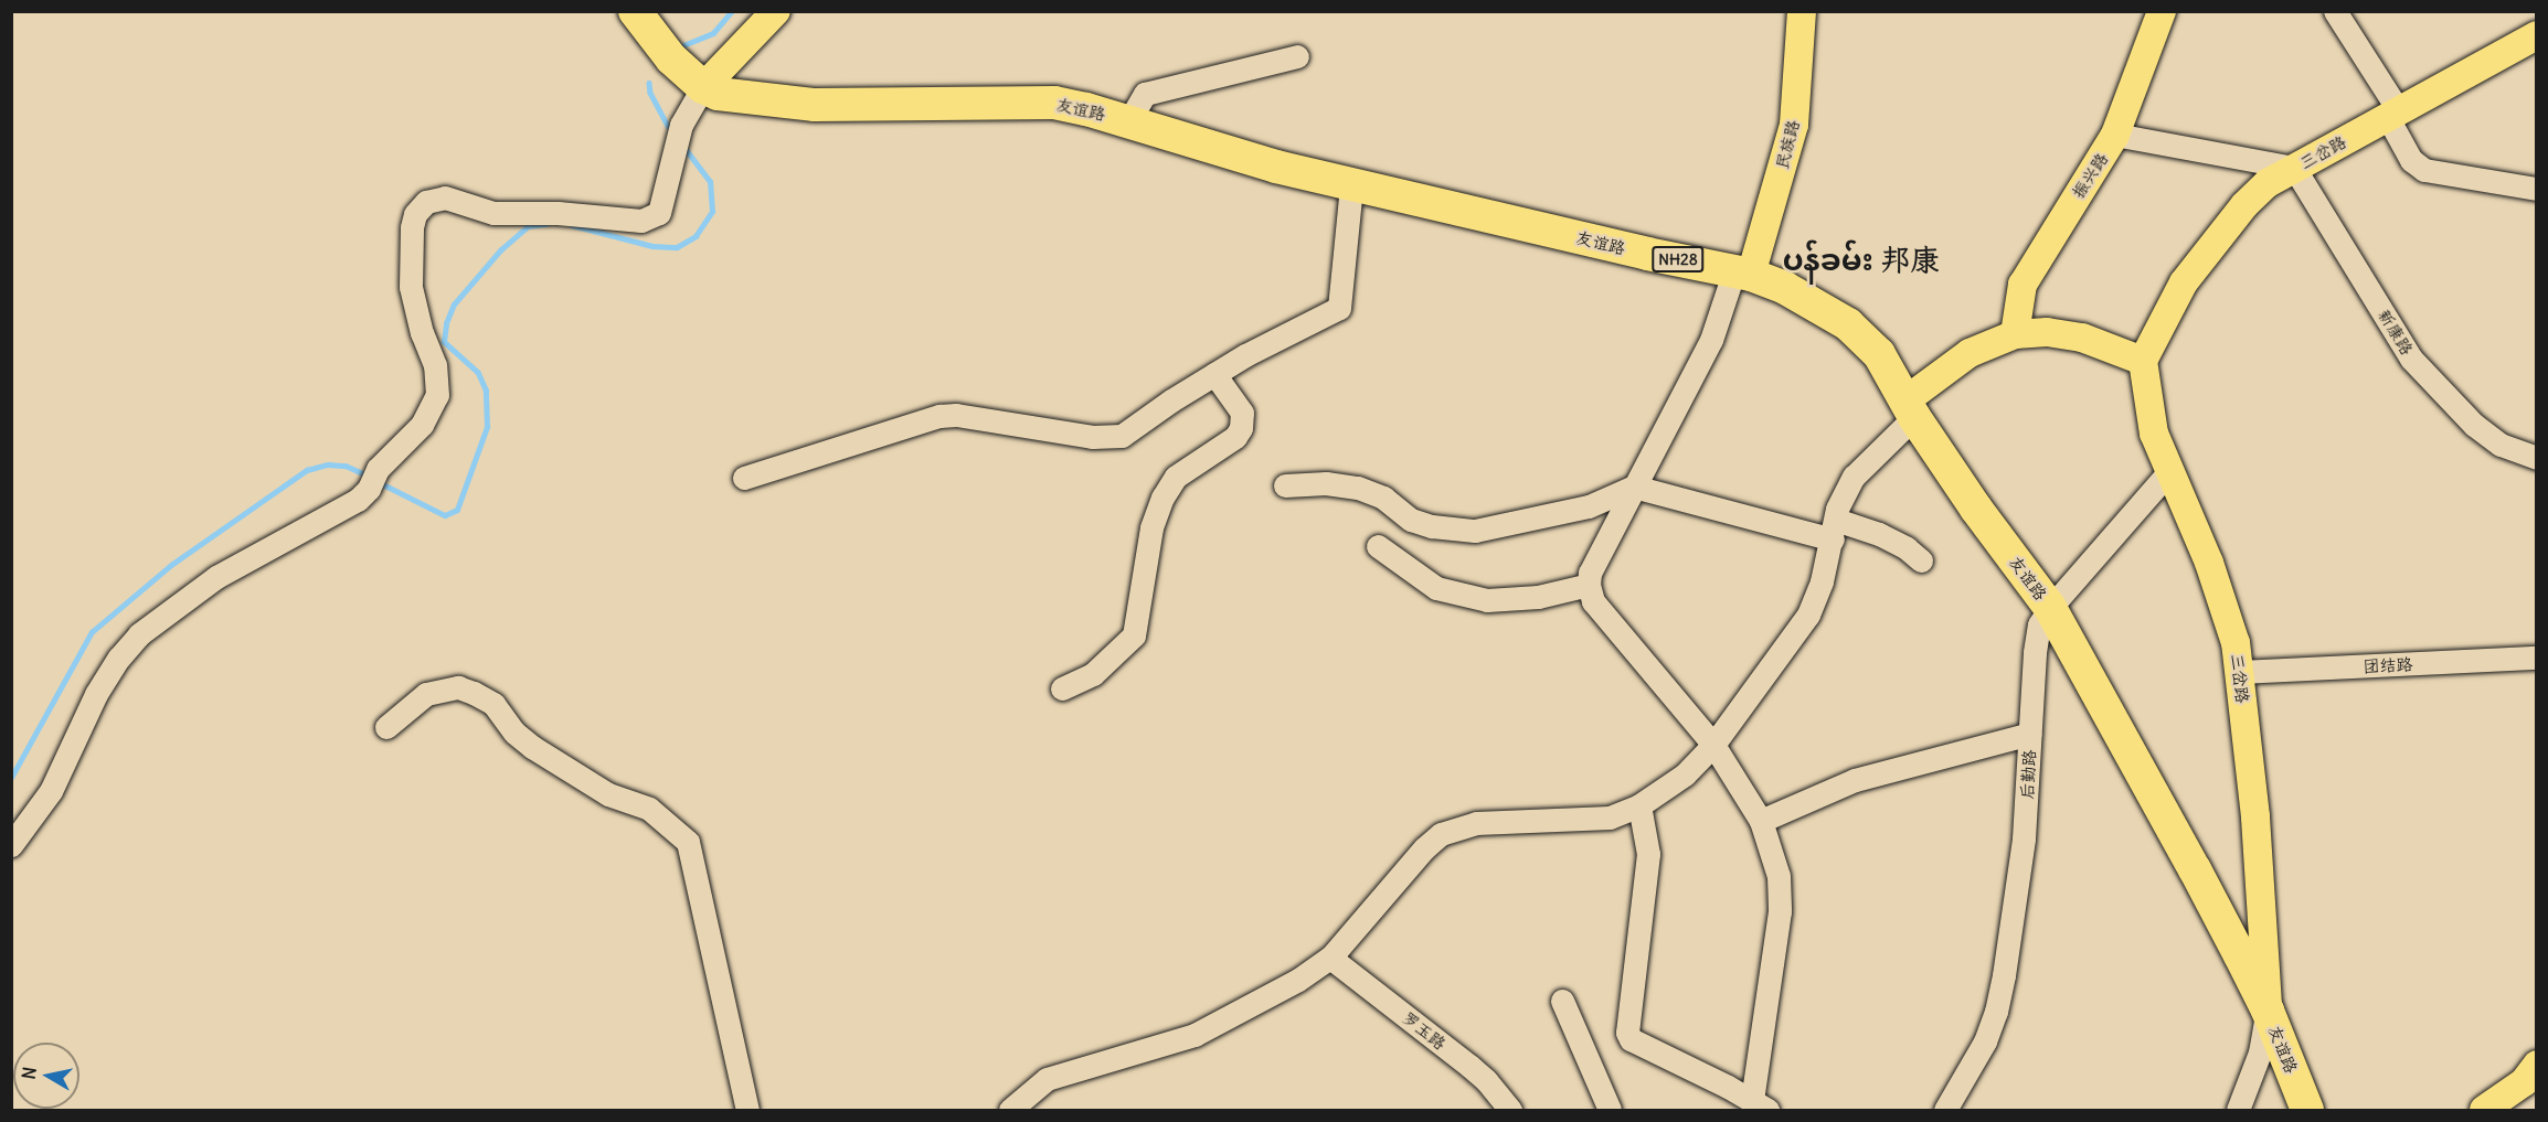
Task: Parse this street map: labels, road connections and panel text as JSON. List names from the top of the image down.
{
  "streets": {
    "highway": ["友谊路", "NH28"],
    "main road": ["民族路", "三岔路", "振兴路"],
    "street": [
      "新康路",
      "团结路",
      "后勤路",
      "罗玉路"
    ]
  },
  "crossings": [
    ["友谊路", "民族路"],
    ["友谊路", "三岔路"],
    ["友谊路", "后勤路"],
    ["三岔路", "新康路"],
    ["三岔路", "团结路"],
    ["三岔路", "后勤路"]
  ],
  "districts": ["ပန်ခမ်း 邦康"],
  "north": "left"
}
